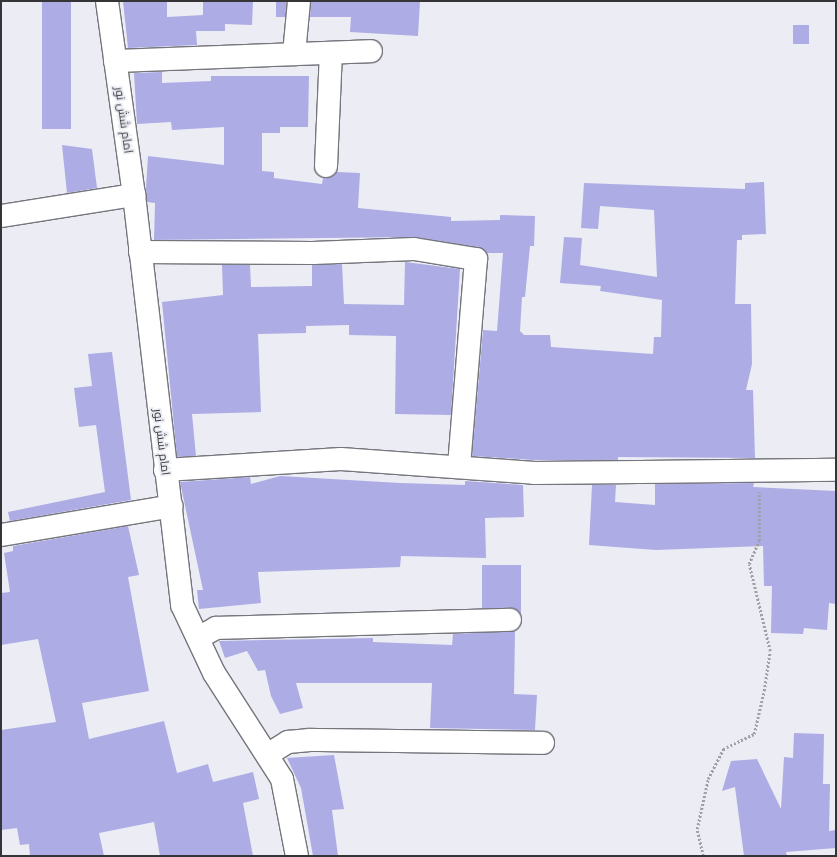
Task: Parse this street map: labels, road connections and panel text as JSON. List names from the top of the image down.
{
  "streets": {
    "street": ["امام شش نور"]
  }
}
